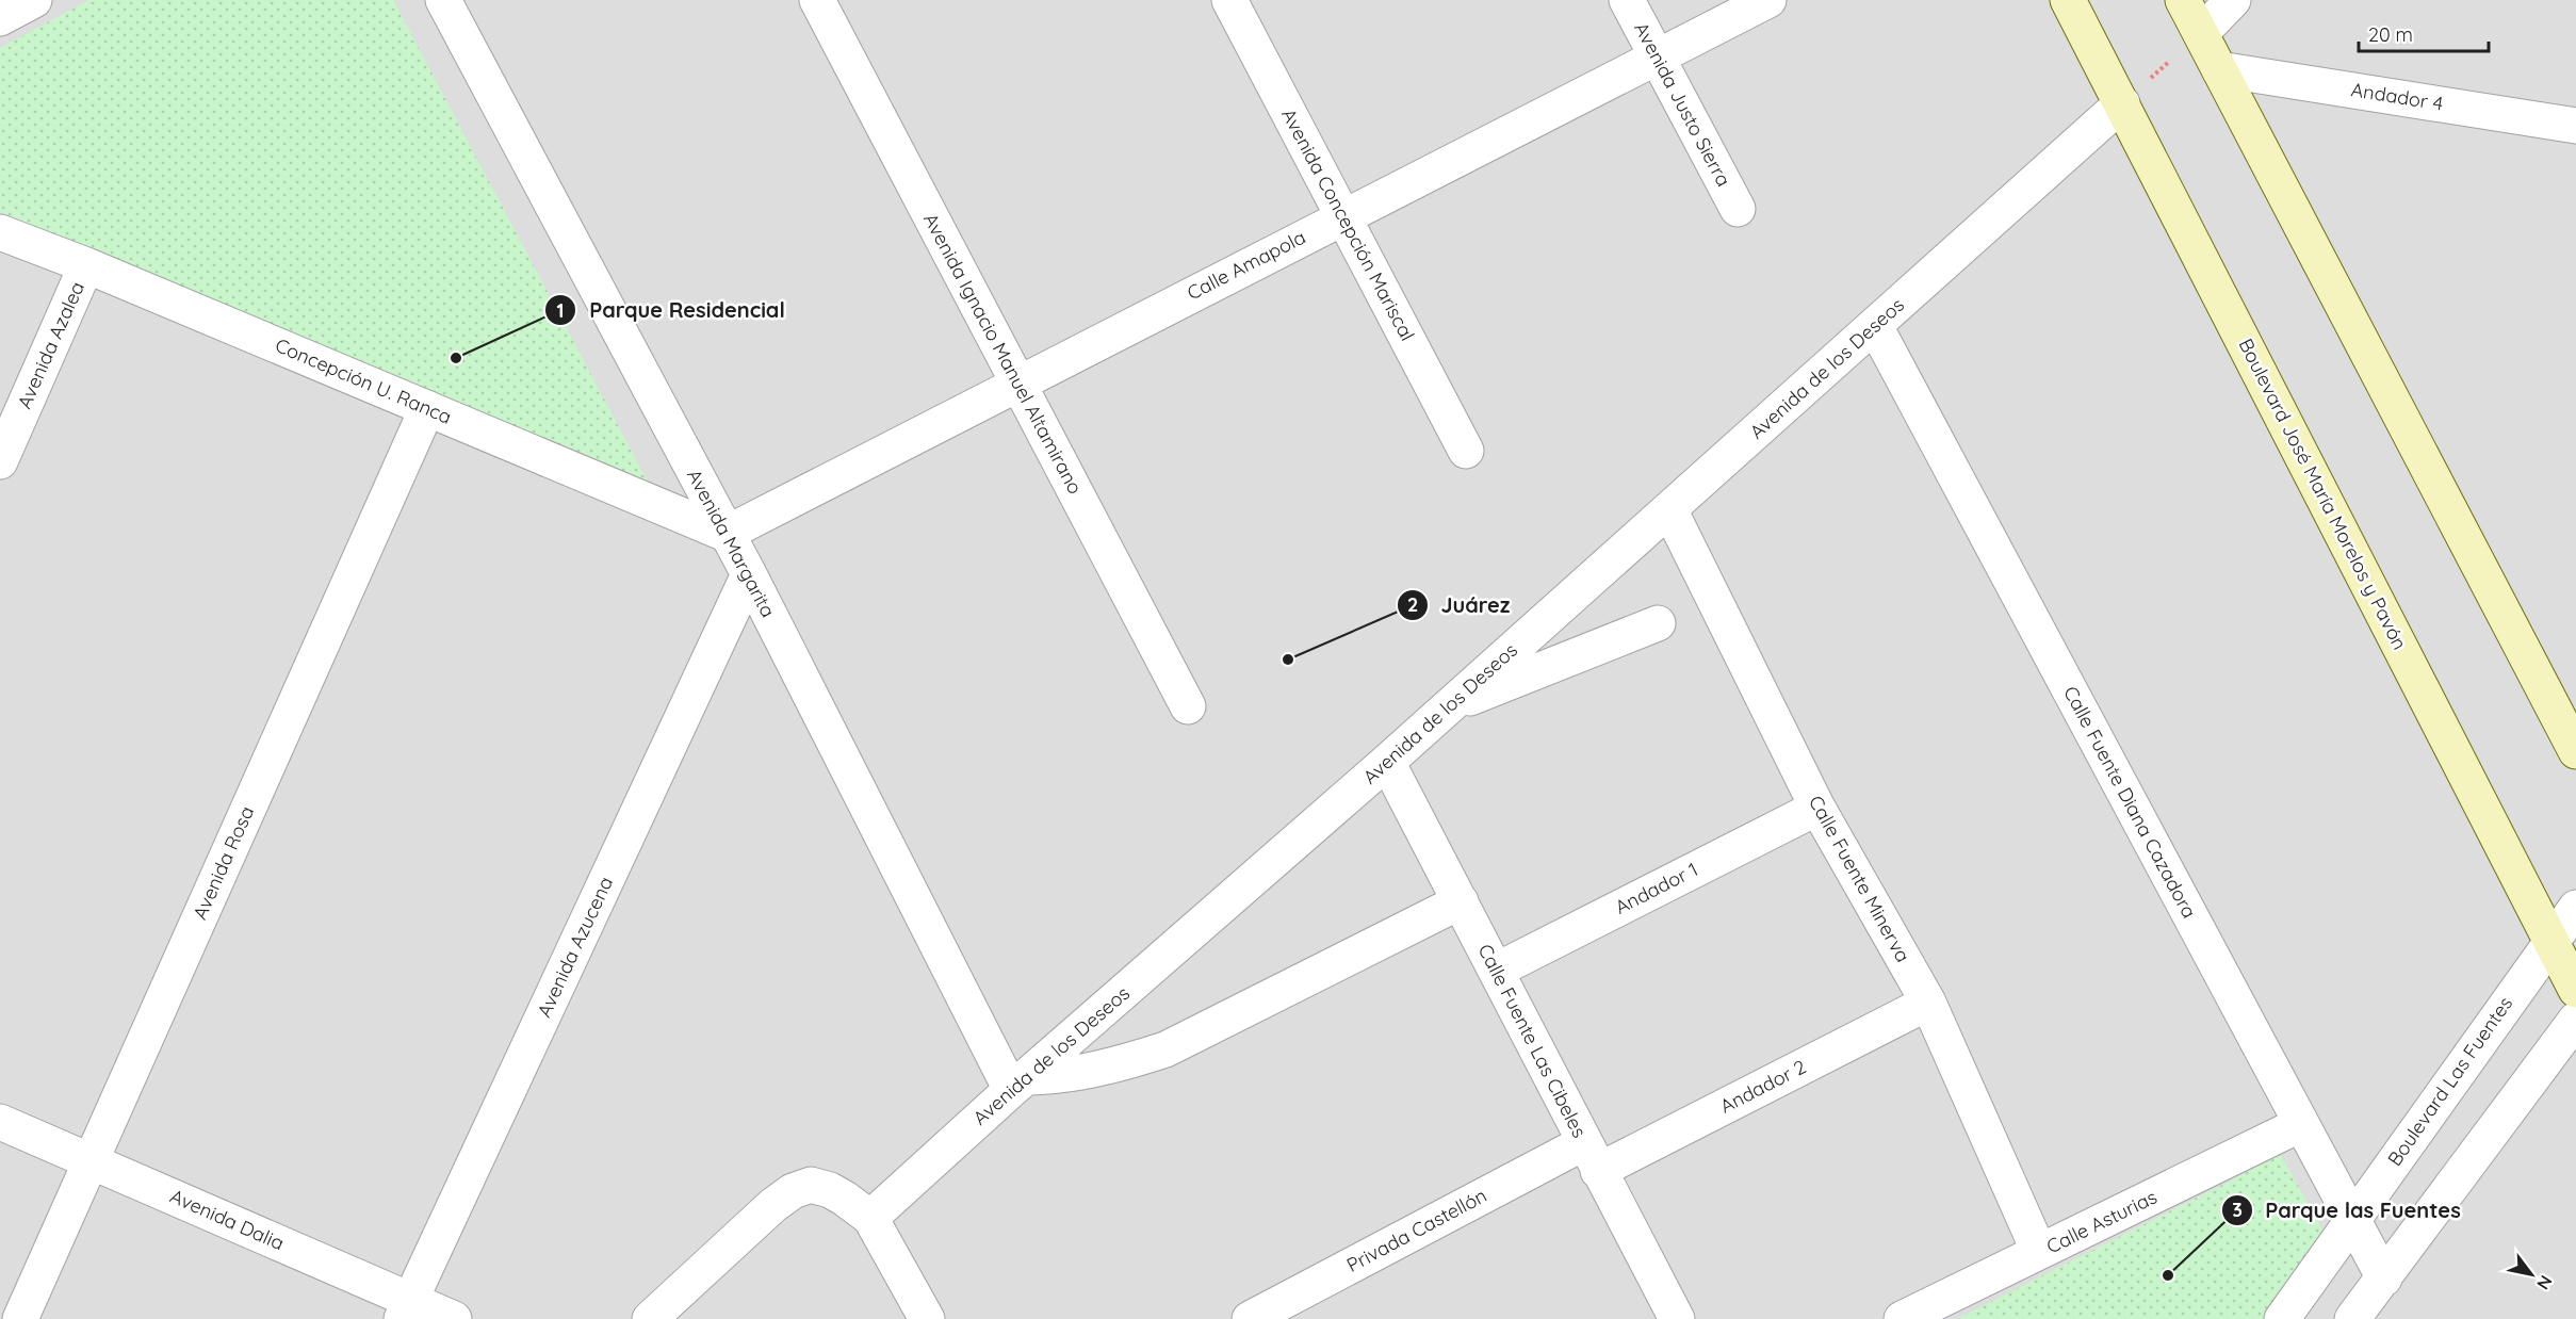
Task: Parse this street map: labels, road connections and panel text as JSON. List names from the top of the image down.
{
  "streets": {
    "main road": ["Boulevard José María Morelos y Pavón"],
    "street": [
      "Andador 4",
      "Avenida Justo Sierra",
      "Avenida Concepción Mariscal",
      "Calle Amapola",
      "Avenida Azalea",
      "Avenida Ignacio Manuel Altamirano",
      "Avenida de los Deseos",
      "Concepción U. Ranca",
      "Avenida Margarita",
      "Calle Fuente Diana Cazadora",
      "Avenida Rosa",
      "Calle Fuente Minerva",
      "Andador 1",
      "Avenida Azucena",
      "Calle Fuente Las Cibeles",
      "Boulevard Las Fuentes",
      "Andador 2",
      "Avenida Dalia",
      "Calle Asturias",
      "Privada Castellón"
    ]
  },
  "crossings": [
    ["Avenida Justo Sierra", "Calle Amapola"],
    ["Avenida Concepción Mariscal", "Calle Amapola"],
    ["Calle Amapola", "Avenida Ignacio Manuel Altamirano"],
    ["Calle Amapola", "Concepción U. Ranca"],
    ["Calle Amapola", "Avenida Margarita"],
    ["Avenida Azalea", "Concepción U. Ranca"],
    ["Avenida de los Deseos", "Boulevard José María Morelos y Pavón"],
    ["Avenida de los Deseos", "Avenida Margarita"],
    ["Avenida de los Deseos", "Calle Fuente Diana Cazadora"],
    ["Avenida de los Deseos", "Calle Fuente Minerva"],
    ["Avenida de los Deseos", "Calle Fuente Las Cibeles"],
    ["Concepción U. Ranca", "Avenida Margarita"],
    ["Concepción U. Ranca", "Avenida Rosa"],
    ["Boulevard José María Morelos y Pavón", "Boulevard Las Fuentes"],
    ["Avenida Margarita", "Avenida Azucena"],
    ["Calle Fuente Diana Cazadora", "Boulevard Las Fuentes"],
    ["Calle Fuente Diana Cazadora", "Calle Asturias"],
    ["Avenida Rosa", "Avenida Dalia"],
    ["Calle Fuente Minerva", "Andador 1"],
    ["Calle Fuente Minerva", "Andador 2"],
    ["Calle Fuente Minerva", "Calle Asturias"],
    ["Andador 1", "Calle Fuente Las Cibeles"],
    ["Avenida Azucena", "Avenida Dalia"],
    ["Calle Fuente Las Cibeles", "Andador 2"],
    ["Calle Fuente Las Cibeles", "Privada Castellón"],
    ["Andador 2", "Privada Castellón"]
  ],
  "places": ["Parque Residencial", "Juárez", "Parque las Fuentes"],
  "scale_bar": "20 m",
  "north": "bottom right"
}
